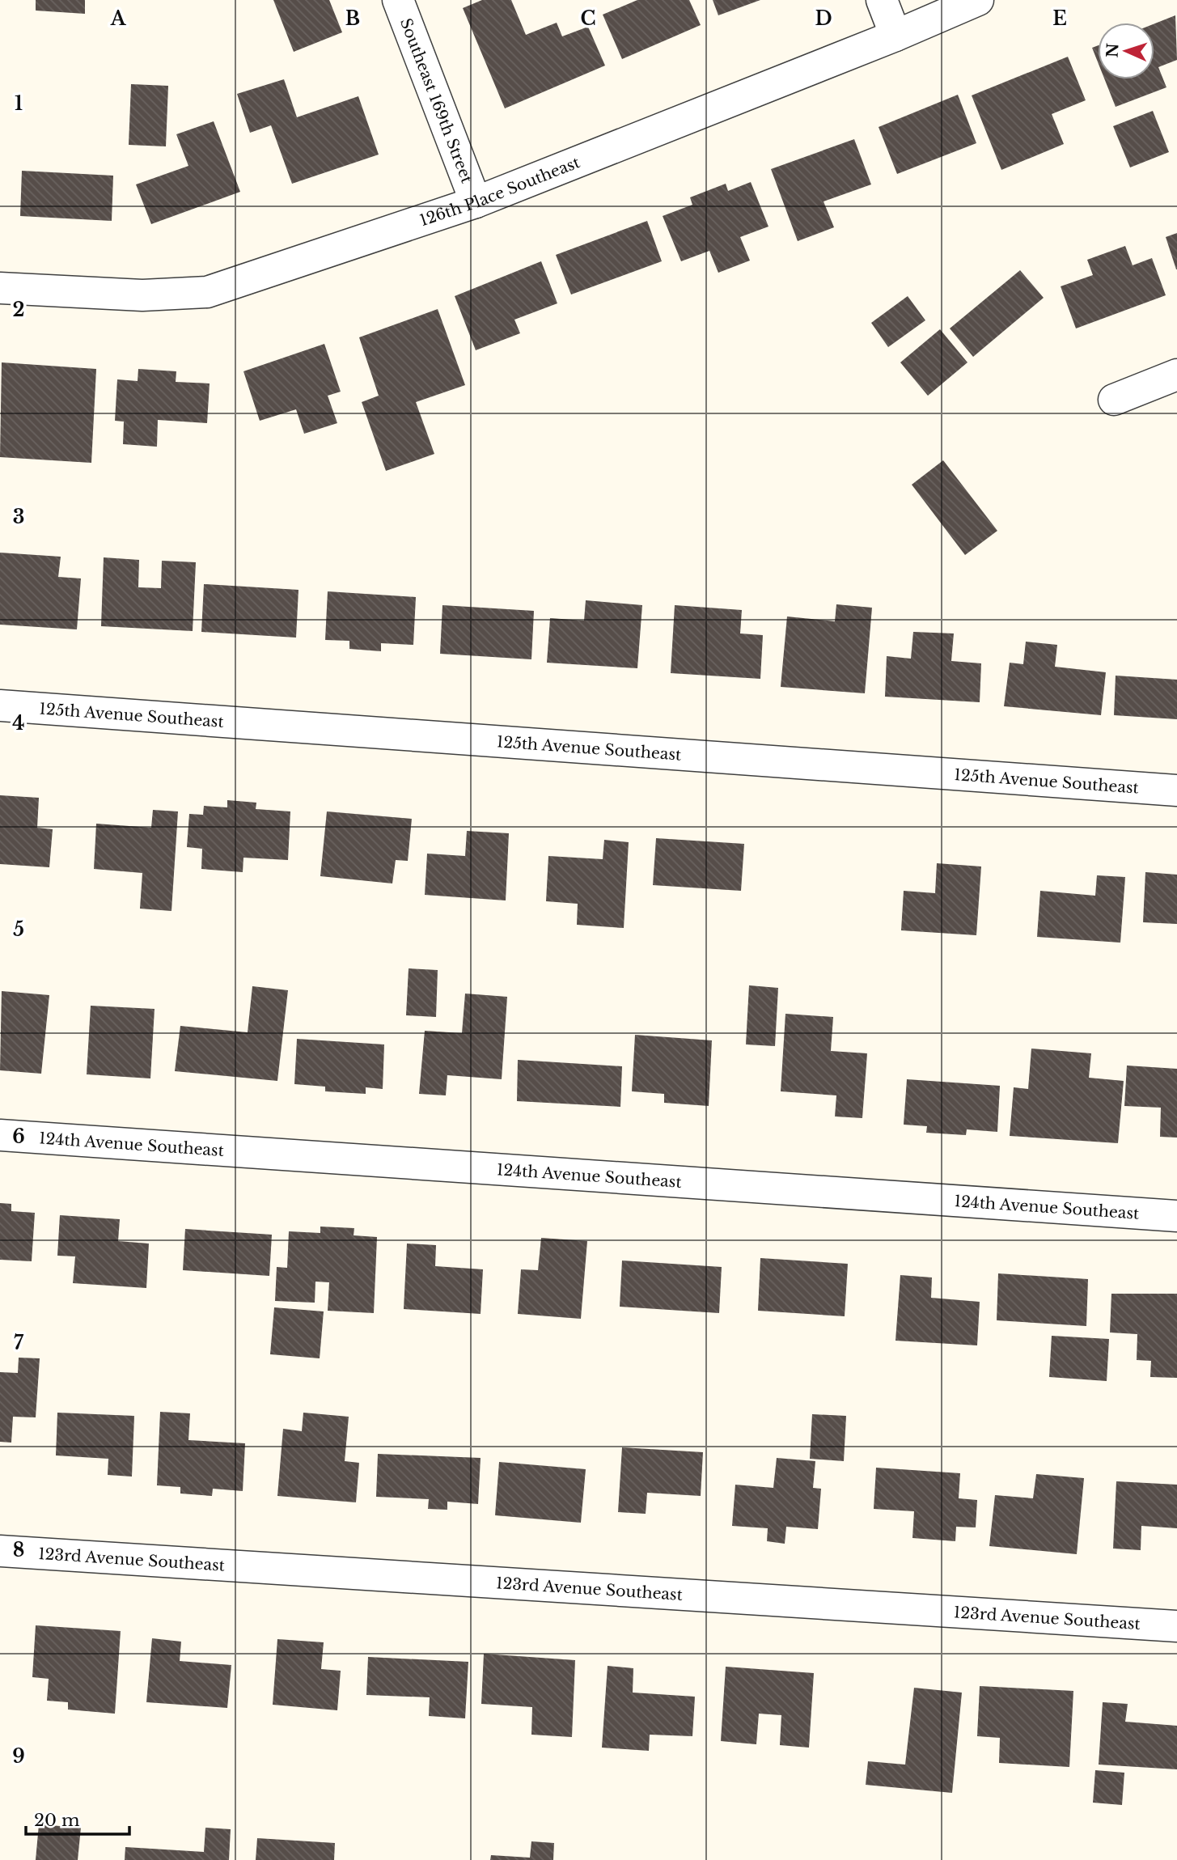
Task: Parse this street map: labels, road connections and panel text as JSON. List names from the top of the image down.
{
  "streets": {
    "street": [
      "Southeast 169th Street",
      "126th Place Southeast",
      "125th Avenue Southeast",
      "124th Avenue Southeast",
      "123rd Avenue Southeast"
    ]
  },
  "crossings": [
    ["Southeast 169th Street", "126th Place Southeast"]
  ],
  "scale_bar": "20 m",
  "north": "left",
  "grid": {
    "columns": [
      "A",
      "B",
      "C",
      "D",
      "E"
    ],
    "rows": [
      "1",
      "2",
      "3",
      "4",
      "5",
      "6",
      "7",
      "8",
      "9"
    ]
  }
}
